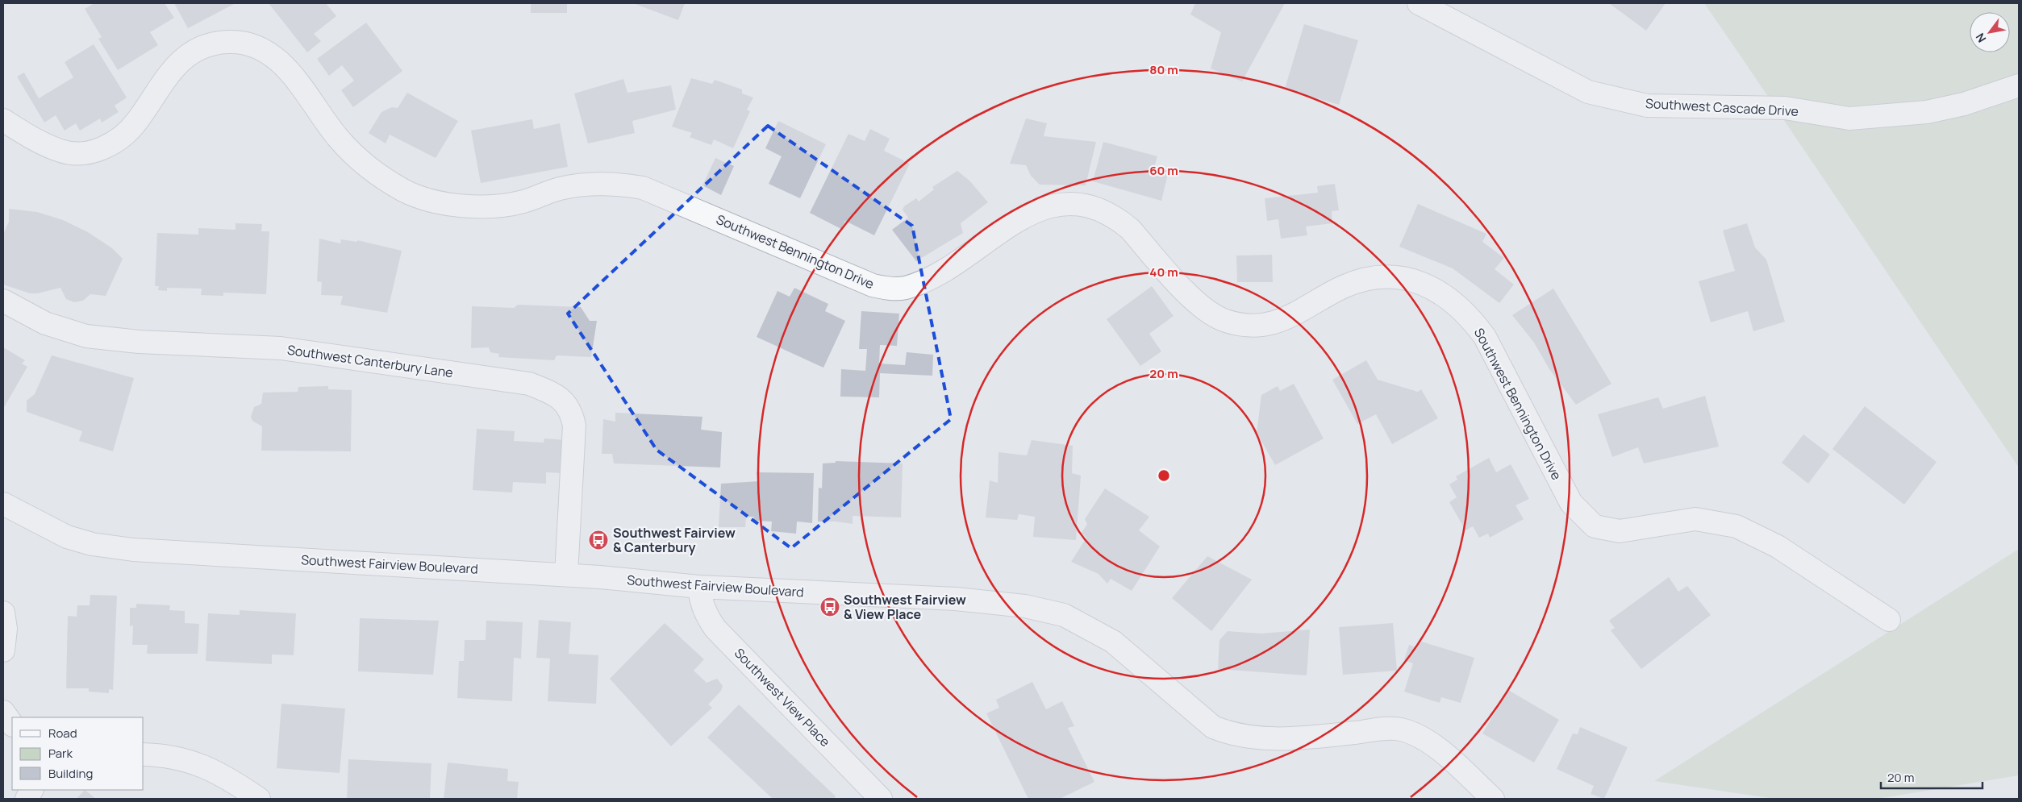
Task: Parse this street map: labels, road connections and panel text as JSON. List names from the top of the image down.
{
  "streets": {
    "street": [
      "Southwest Cascade Drive",
      "Southwest Bennington Drive",
      "Southwest Canterbury Lane",
      "Southwest Fairview Boulevard",
      "Southwest View Place"
    ]
  },
  "crossings": [
    ["Southwest Canterbury Lane", "Southwest Fairview Boulevard"],
    ["Southwest Fairview Boulevard", "Southwest View Place"]
  ],
  "places": {
    "bus stop": ["Southwest Fairview & Canterbury", "Southwest Fairview & View Place"]
  },
  "legend": ["Road", "Park", "Building"],
  "scale_bar": "20 m",
  "north": "bottom left",
  "rings": [
    "80 m",
    "60 m",
    "40 m",
    "20 m"
  ]
}
